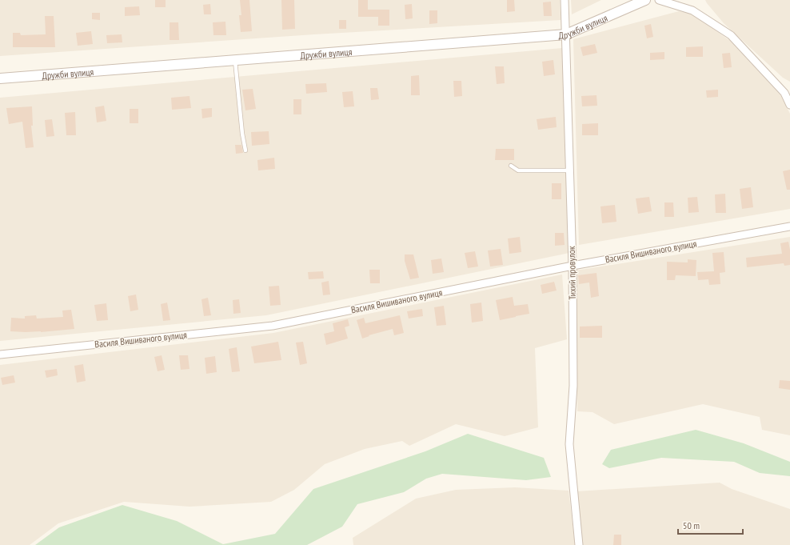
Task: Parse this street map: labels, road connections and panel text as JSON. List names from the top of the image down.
{
  "streets": {
    "street": ["Дружби вулиця", "Василя Вишиваного вулиця", "Тихий провулок"]
  },
  "crossings": [
    ["Дружби вулиця", "Тихий провулок"],
    ["Василя Вишиваного вулиця", "Тихий провулок"]
  ],
  "scale_bar": "50 m"
}
